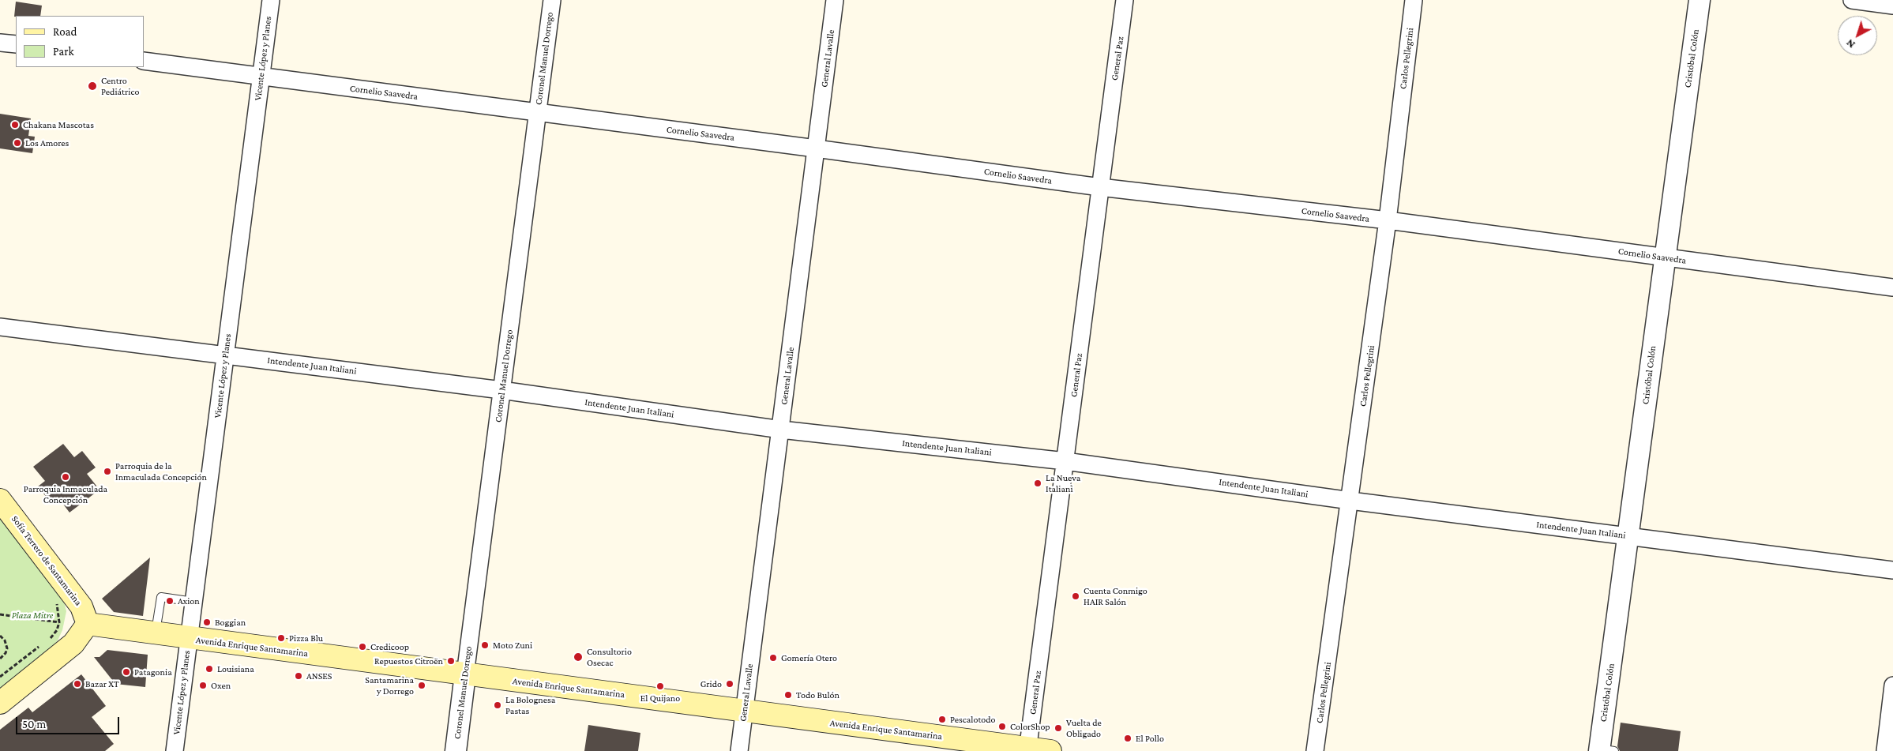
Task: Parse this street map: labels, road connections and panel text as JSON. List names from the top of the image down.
{
  "streets": {
    "main road": ["Sofía Terrero de Santamarina", "Avenida Enrique Santamarina"],
    "street": [
      "Vicente López y Planes",
      "Coronel Manuel Dorrego",
      "General Lavalle",
      "General Paz",
      "Carlos Pellegrini",
      "Cristóbal Colón",
      "Cornelio Saavedra",
      "Intendente Juan Italiani"
    ]
  },
  "crossings": [
    ["Vicente López y Planes", "Cornelio Saavedra"],
    ["Vicente López y Planes", "Intendente Juan Italiani"],
    ["Vicente López y Planes", "Avenida Enrique Santamarina"],
    ["Coronel Manuel Dorrego", "Cornelio Saavedra"],
    ["Coronel Manuel Dorrego", "Intendente Juan Italiani"],
    ["Coronel Manuel Dorrego", "Avenida Enrique Santamarina"],
    ["General Lavalle", "Cornelio Saavedra"],
    ["General Lavalle", "Intendente Juan Italiani"],
    ["General Lavalle", "Avenida Enrique Santamarina"],
    ["General Paz", "Cornelio Saavedra"],
    ["General Paz", "Intendente Juan Italiani"],
    ["General Paz", "Avenida Enrique Santamarina"],
    ["Carlos Pellegrini", "Cornelio Saavedra"],
    ["Carlos Pellegrini", "Intendente Juan Italiani"],
    ["Cristóbal Colón", "Cornelio Saavedra"],
    ["Cristóbal Colón", "Intendente Juan Italiani"],
    ["Sofía Terrero de Santamarina", "Avenida Enrique Santamarina"]
  ],
  "parks": ["Plaza Mitre"],
  "places": [
    "Centro Pediátrico",
    "Chakana Mascotas",
    "Los Amores",
    "Parroquia de la Inmaculada Concepción",
    "Parroquia Inmaculada Concepción",
    "La Nueva Italiani",
    "Cuenta Conmigo HAIR Salón",
    "Axion",
    "Boggian",
    "Pizza Blu",
    "Moto Zuni",
    "Credicoop",
    "Consultorio Osecac",
    "Gomería Otero",
    "Repuestos Citroën",
    "Louisiana",
    "Patagonia",
    "ANSES",
    "Bazar XT",
    "Grido",
    "Oxen",
    "Santamarina y Dorrego",
    "El Quijano",
    "Todo Bulón",
    "La Bolognesa Pastas",
    "Pescalotodo",
    "ColorShop",
    "Vuelta de Obligado",
    "El Pollo"
  ],
  "legend": ["Road", "Park"],
  "scale_bar": "50 m",
  "north": "bottom left"
}
